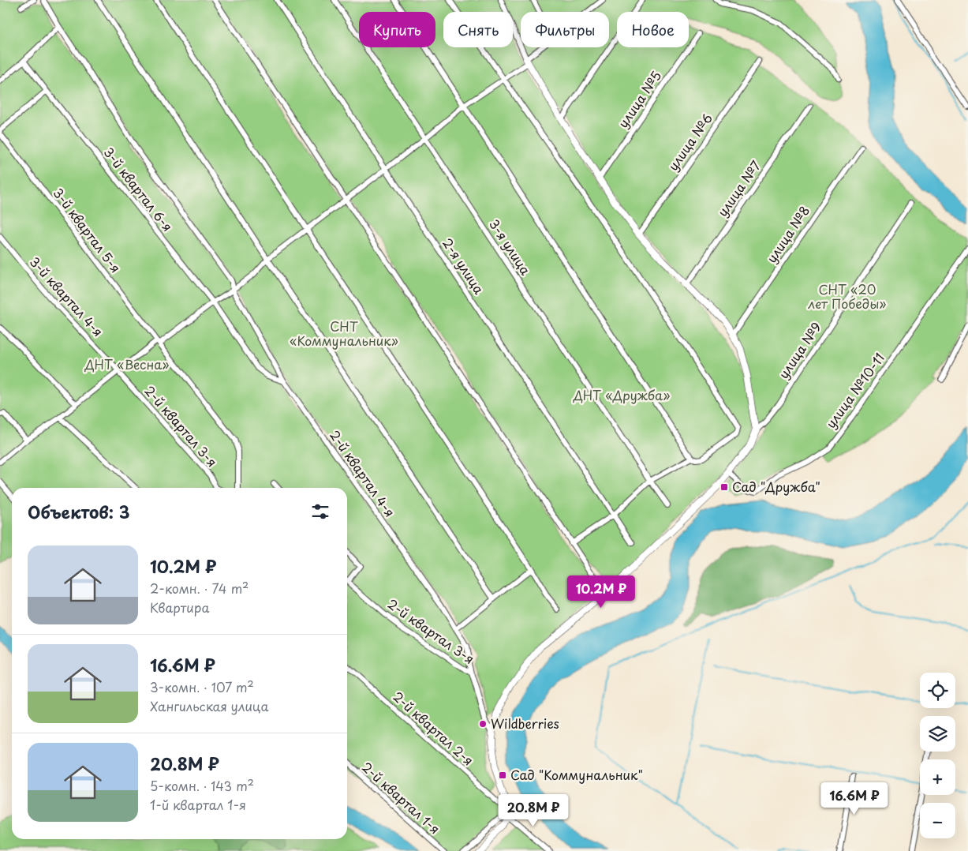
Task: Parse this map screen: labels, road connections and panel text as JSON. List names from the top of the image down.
{
  "streets": {
    "street": [
      "улица №5",
      "улица №6",
      "улица №7",
      "3-й квартал 6-я",
      "3-й квартал 5-я",
      "улица №8",
      "3-я улица",
      "2-я улица",
      "3-й квартал 4-я",
      "улица №9",
      "улица №10-11",
      "2-й квартал 3-я",
      "2-й квартал 4-я",
      "2-й квартал 2-я",
      "2-й квартал 1-я"
    ]
  },
  "crossings": [
    ["3-й квартал 4-я", "2-й квартал 3-я"],
    ["2-й квартал 3-я", "2-й квартал 4-я"]
  ],
  "parks": [
    "СНТ «20 лет Победы»",
    "СНТ «Коммунальник»",
    "ДНТ «Весна»",
    "ДНТ «Дружба»"
  ],
  "places": {
    "transit": ["Сад \"Дружба\"", "Сад \"Коммунальник\""],
    "other": ["Wildberries"]
  },
  "page": {
    "chip": [
      "Купить",
      "Снять",
      "Фильтры",
      "Новое"
    ],
    "heading": "Объектов: 3",
    "list": [
      {
        "name": "10.2M ₽",
        "note": "2-комн. · 74 m² · Квартира"
      },
      {
        "name": "16.6M ₽",
        "note": "3-комн. · 107 m² · Хангильская улица"
      },
      {
        "name": "20.8M ₽",
        "note": "5-комн. · 143 m² · 1-й квартал 1-я"
      }
    ],
    "price": ["10.2M ₽", "16.6M ₽", "20.8M ₽"],
    "map_buttons": ["+", "−"]
  }
}
